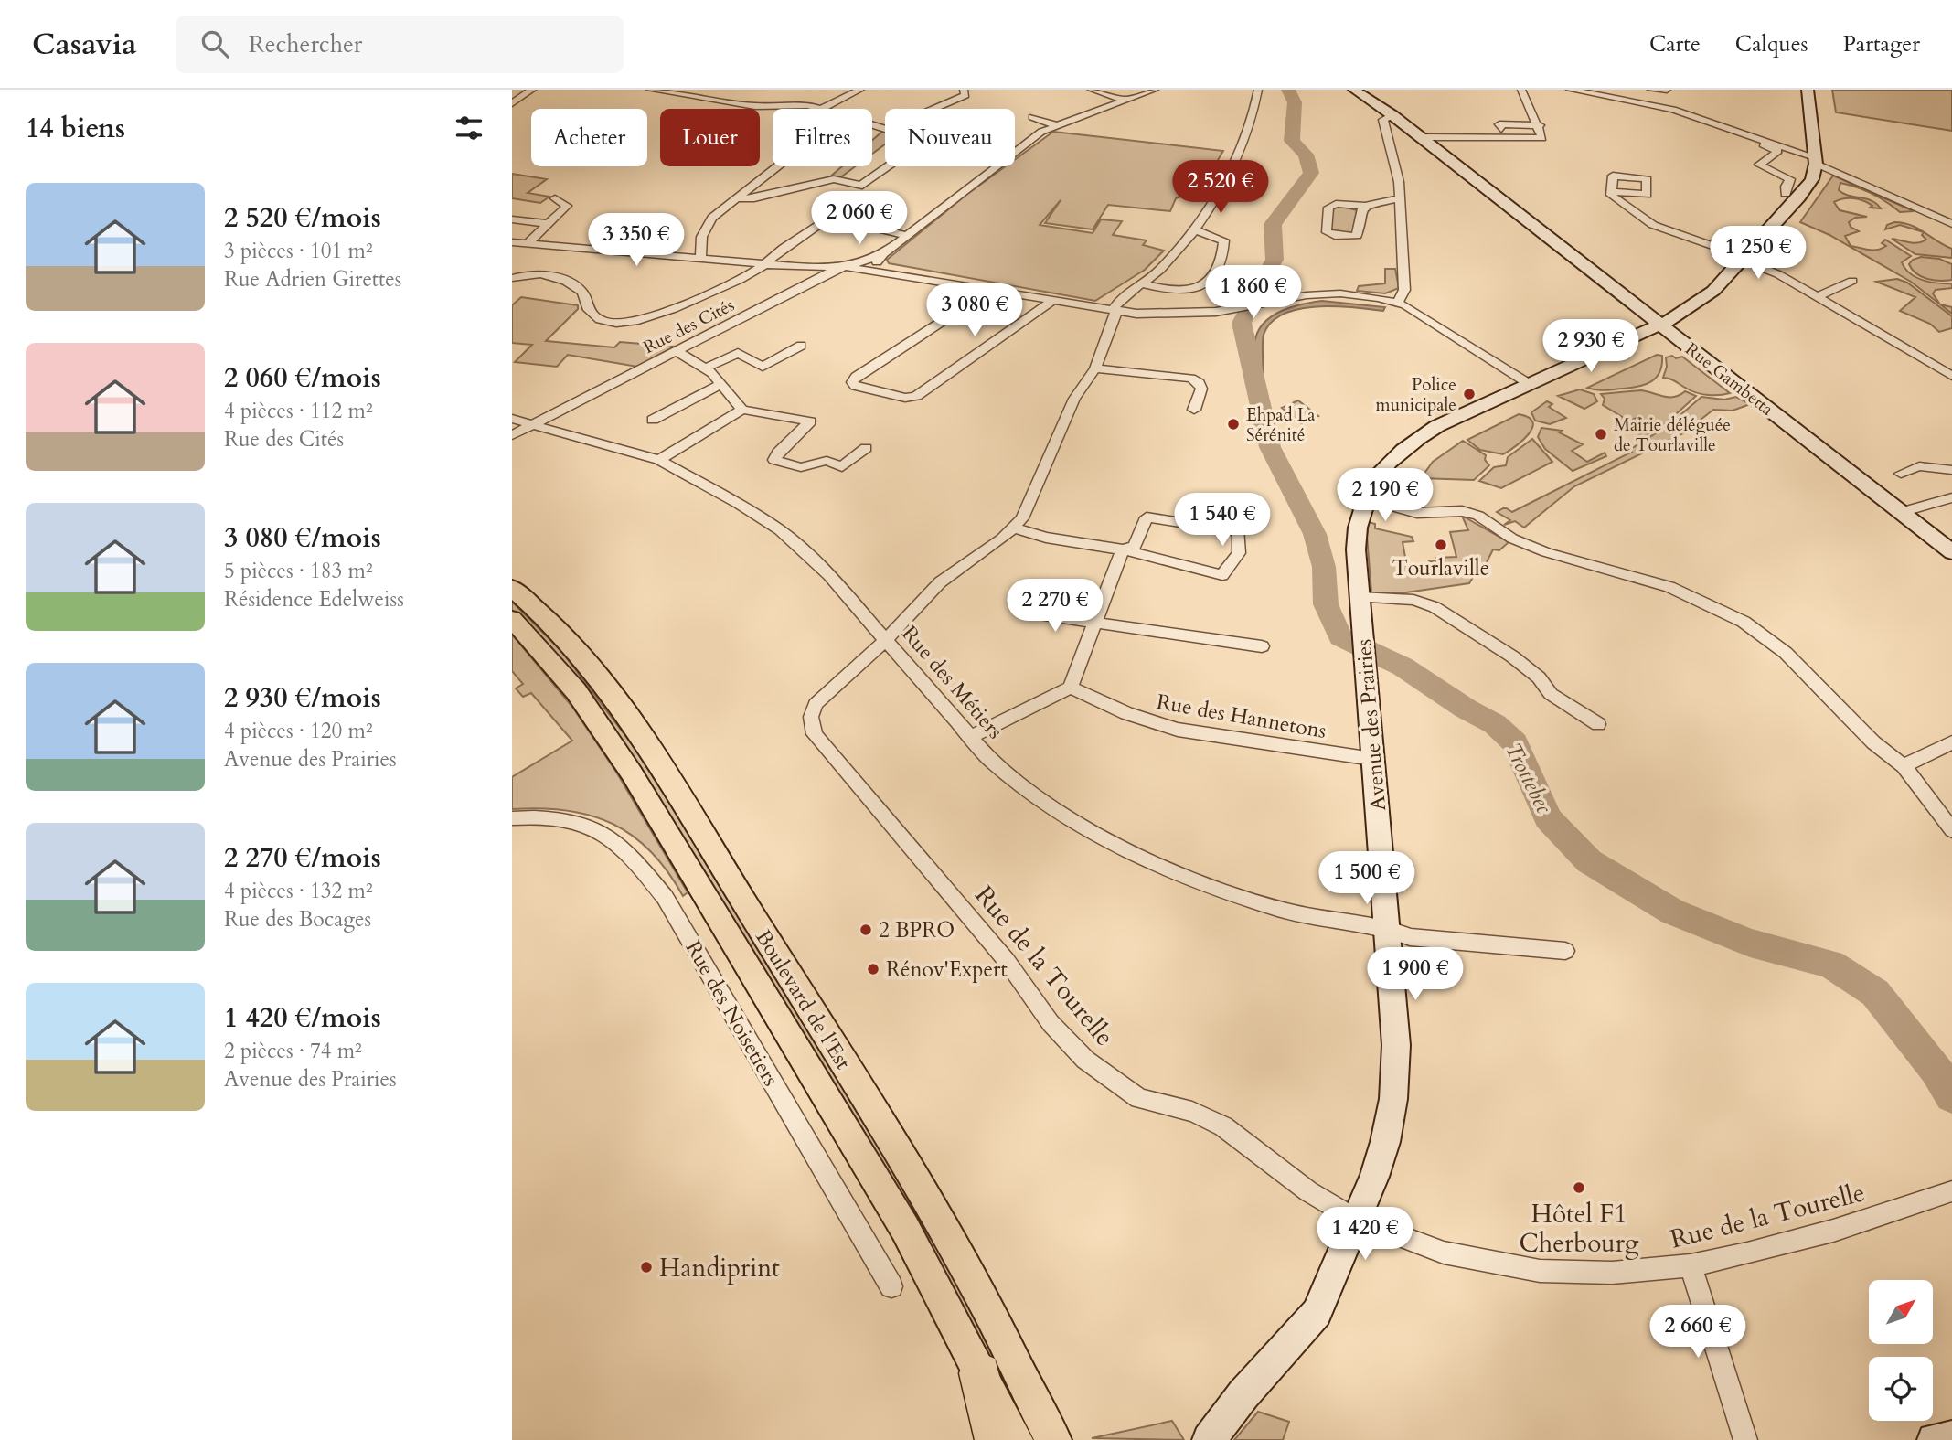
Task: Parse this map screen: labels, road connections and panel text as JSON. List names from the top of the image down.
{
  "streets": {
    "main road": ["Boulevard de l'Est"],
    "street": [
      "Rue des Cités",
      "Rue Gambetta",
      "Rue des Métiers",
      "Rue des Hannetons",
      "Avenue des Prairies",
      "Rue de la Tourelle",
      "Rue des Noisetiers"
    ]
  },
  "crossings": [
    ["Rue des Cités", "Rue des Métiers"],
    ["Rue Gambetta", "Avenue des Prairies"],
    ["Rue des Métiers", "Avenue des Prairies"],
    ["Rue des Métiers", "Rue de la Tourelle"],
    ["Rue des Hannetons", "Avenue des Prairies"],
    ["Avenue des Prairies", "Rue de la Tourelle"]
  ],
  "water": ["Trottebec"],
  "places": [
    "Police municipale",
    "Ehpad La Sérénité",
    "Mairie déléguée de Tourlaville",
    "Tourlaville",
    "2 BPRO",
    "Rénov'Expert",
    "Hôtel F1 Cherbourg",
    "Handiprint"
  ],
  "north": "top right",
  "page": {
    "header": "Casavia",
    "search": "Rechercher",
    "nav": ["Carte", "Calques", "Partager"],
    "heading": "14 biens",
    "chip": [
      "Acheter",
      "Louer",
      "Filtres",
      "Nouveau"
    ],
    "price": [
      "2 520 €",
      "2 060 €",
      "3 350 €",
      "1 250 €",
      "1 860 €",
      "3 080 €",
      "2 930 €",
      "2 190 €",
      "1 540 €",
      "2 270 €",
      "1 500 €",
      "1 900 €",
      "1 420 €",
      "2 660 €"
    ],
    "list": [
      {
        "name": "2 520 €/mois",
        "note": "3 pièces · 101 m² · Rue Adrien Girettes"
      },
      {
        "name": "2 060 €/mois",
        "note": "4 pièces · 112 m² · Rue des Cités"
      },
      {
        "name": "3 080 €/mois",
        "note": "5 pièces · 183 m² · Résidence Edelweiss"
      },
      {
        "name": "2 930 €/mois",
        "note": "4 pièces · 120 m² · Avenue des Prairies"
      },
      {
        "name": "2 270 €/mois",
        "note": "4 pièces · 132 m² · Rue des Bocages"
      },
      {
        "name": "1 420 €/mois",
        "note": "2 pièces · 74 m² · Avenue des Prairies"
      }
    ]
  }
}
